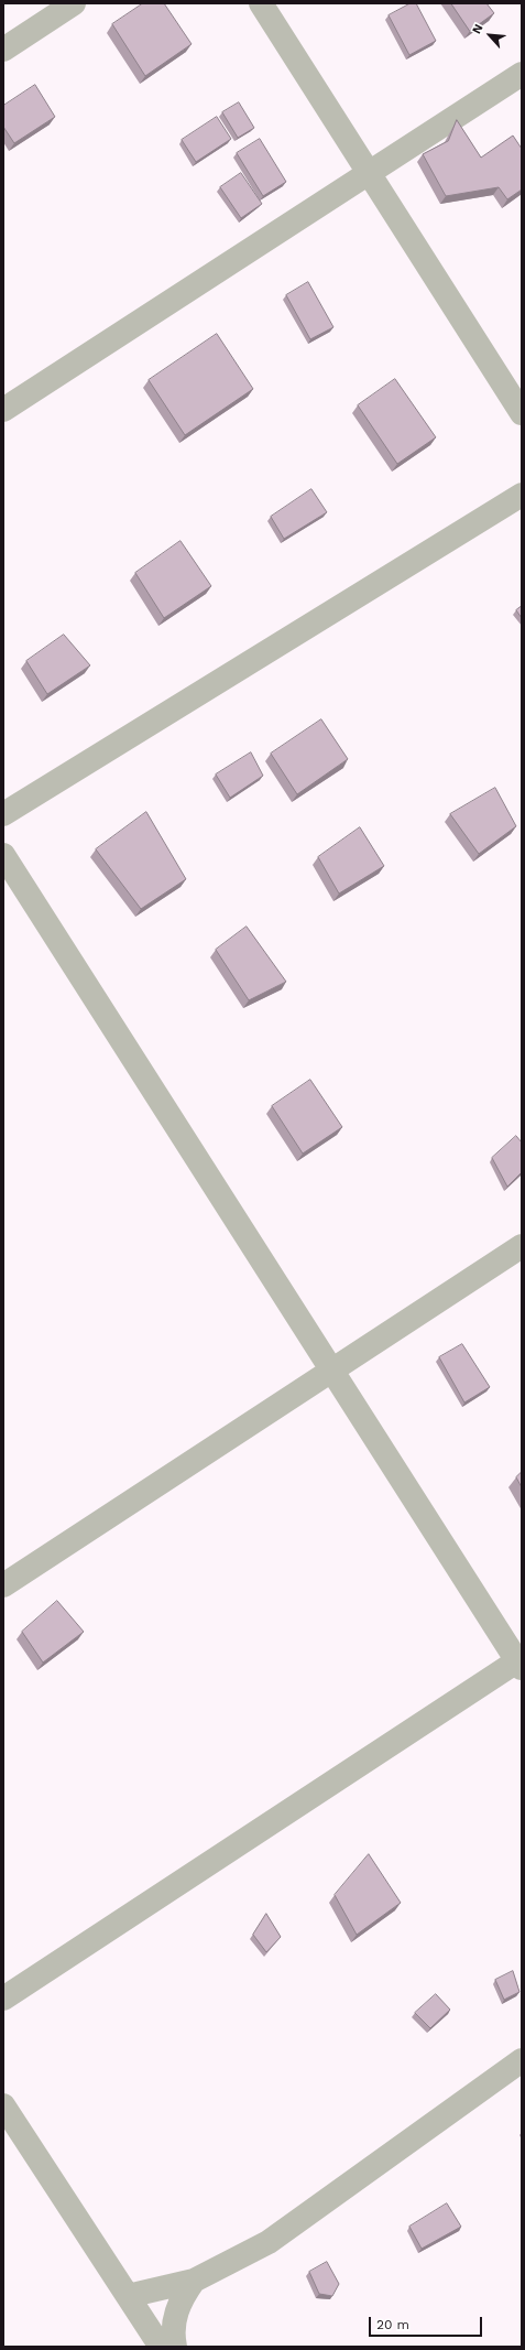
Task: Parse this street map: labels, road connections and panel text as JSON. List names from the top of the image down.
{
  "scale_bar": "20 m",
  "north": "top left"
}
